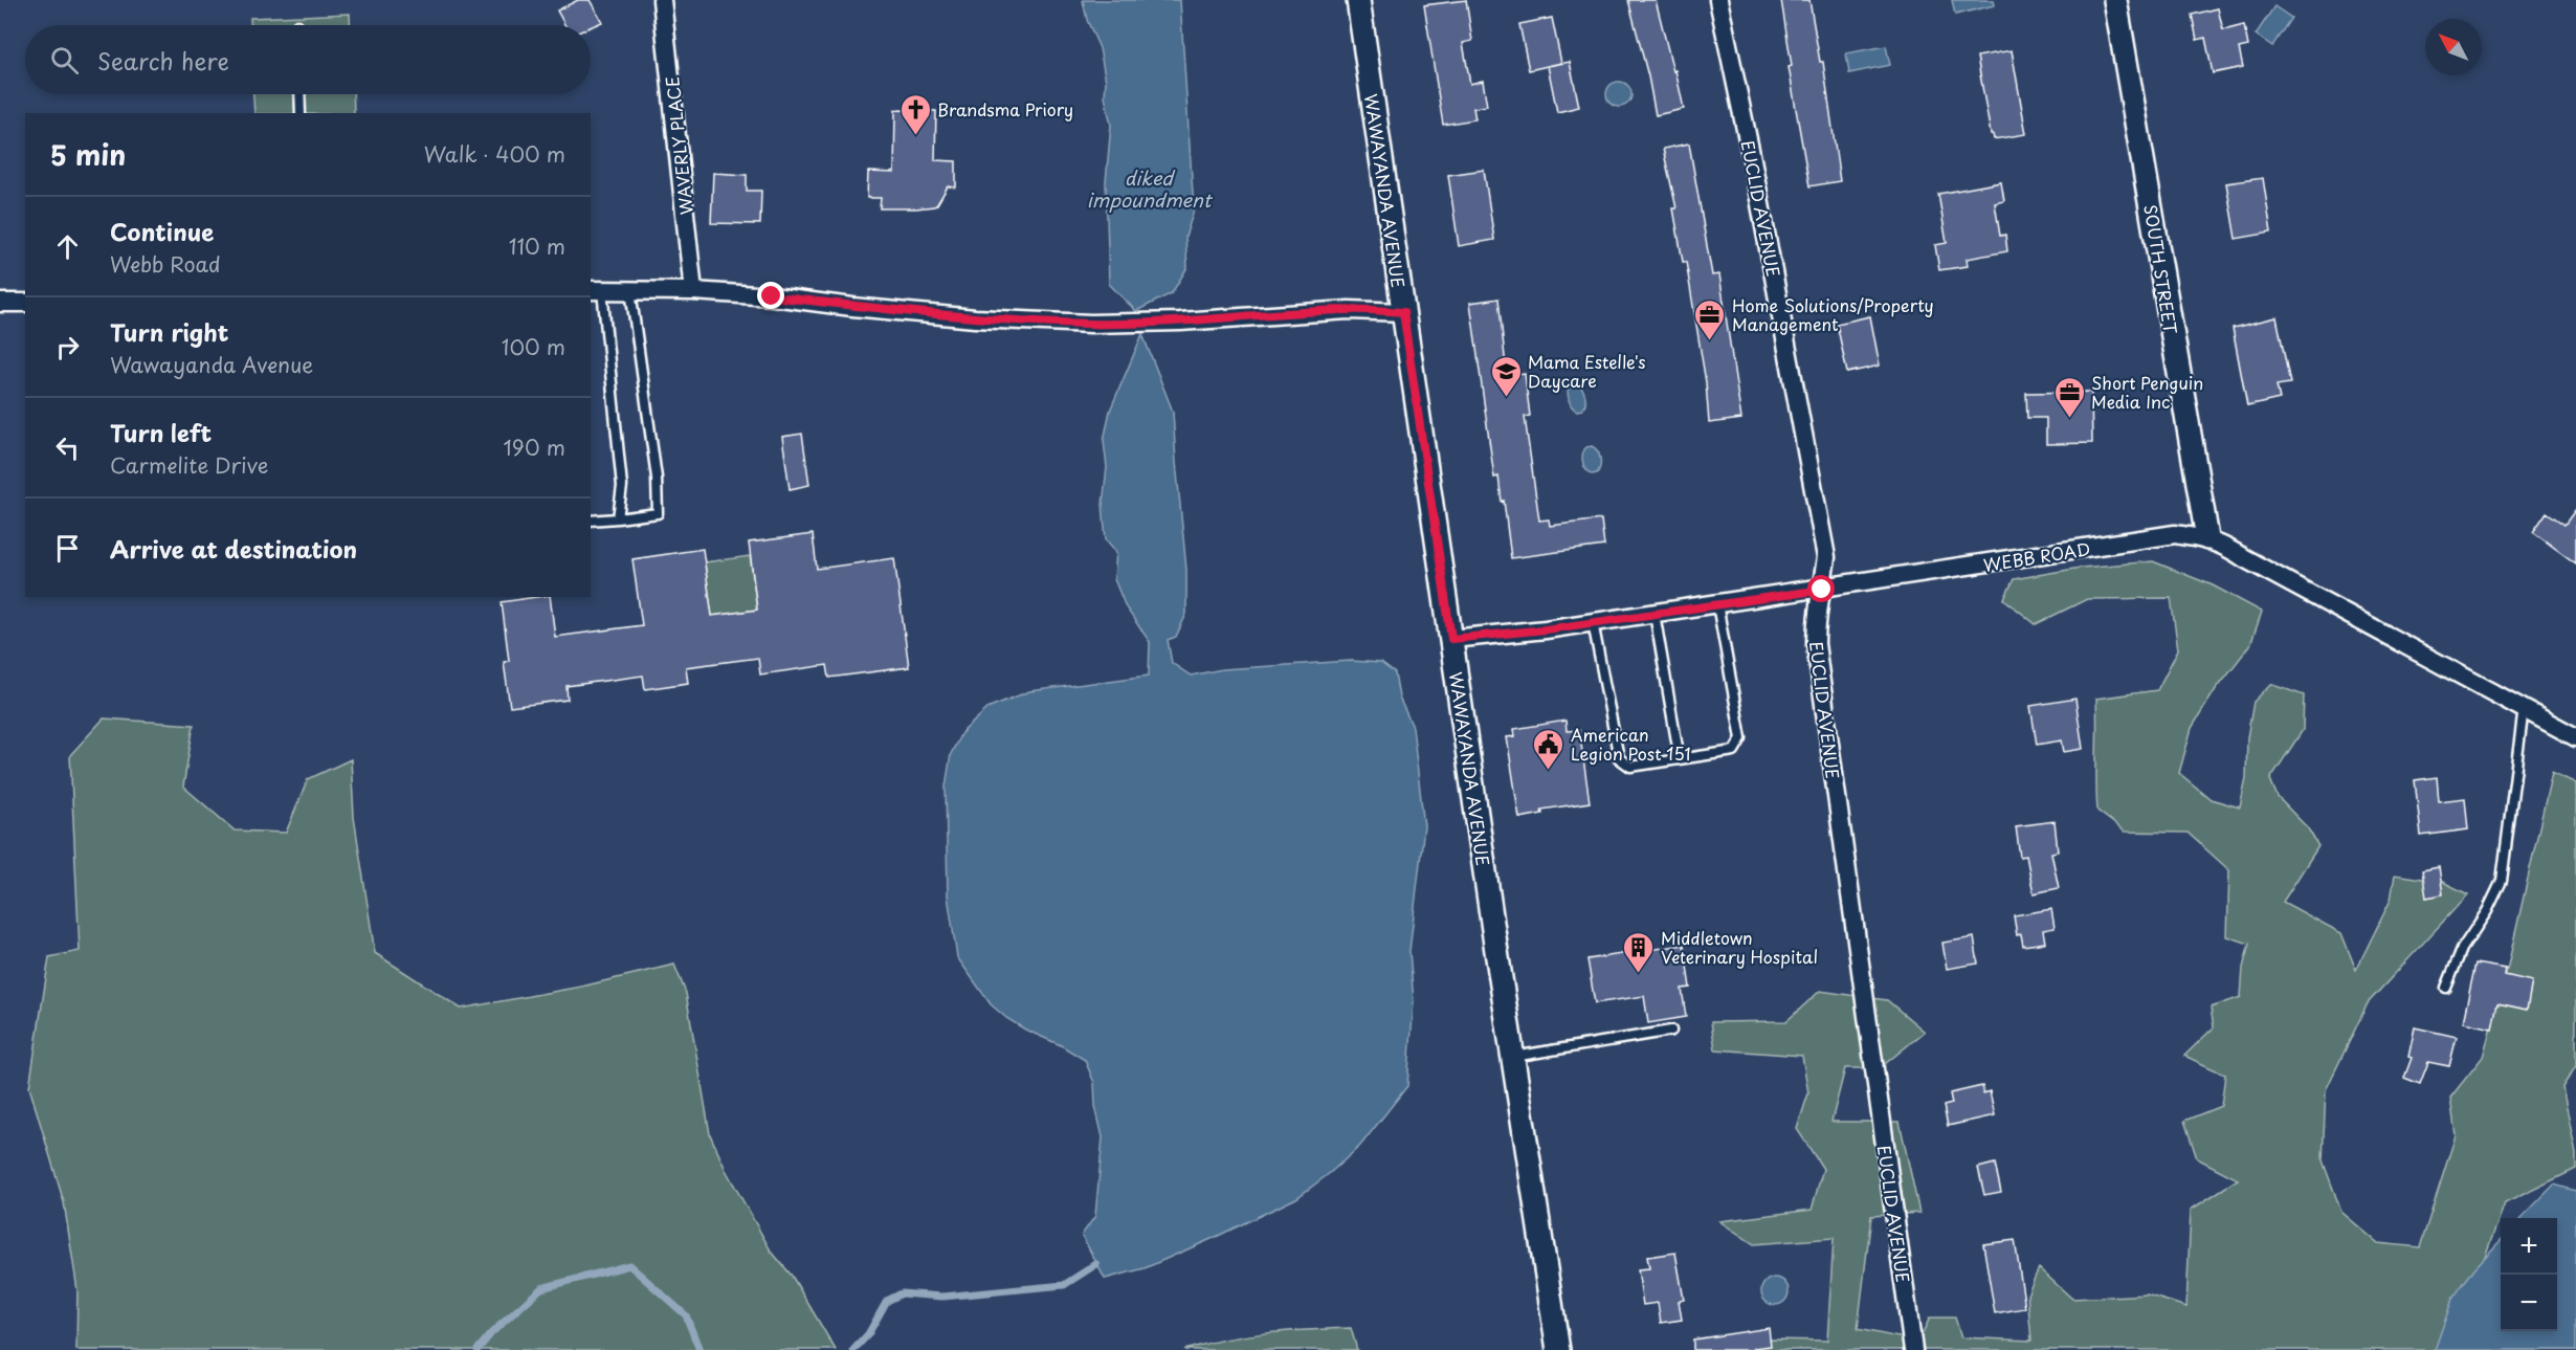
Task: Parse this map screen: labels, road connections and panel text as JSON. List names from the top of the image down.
{
  "streets": {
    "street": [
      "WAVERLY PLACE",
      "WAWAYANDA AVENUE",
      "EUCLID AVENUE",
      "SOUTH STREET",
      "WEBB ROAD"
    ]
  },
  "crossings": [
    ["WAWAYANDA AVENUE", "WEBB ROAD"],
    ["EUCLID AVENUE", "WEBB ROAD"],
    ["SOUTH STREET", "WEBB ROAD"]
  ],
  "water": ["diked impoundment"],
  "places": {
    "church": ["Brandsma Priory"],
    "office": ["Home Solutions/Property Management", "Short Penguin Media Inc"],
    "school or university": ["Mama Estelle's Daycare"],
    "public building": ["American Legion Post 151"],
    "building": ["Middletown Veterinary Hospital"]
  },
  "north": "top left",
  "page": {
    "search": "Search here",
    "heading": ["5 min", "Walk · 400 m"],
    "list": [
      ["Continue", "Webb Road", "110 m"],
      ["Turn right", "Wawayanda Avenue", "100 m"],
      ["Turn left", "Carmelite Drive", "190 m"],
      "Arrive at destination"
    ],
    "map_buttons": ["+", "−"]
  }
}
